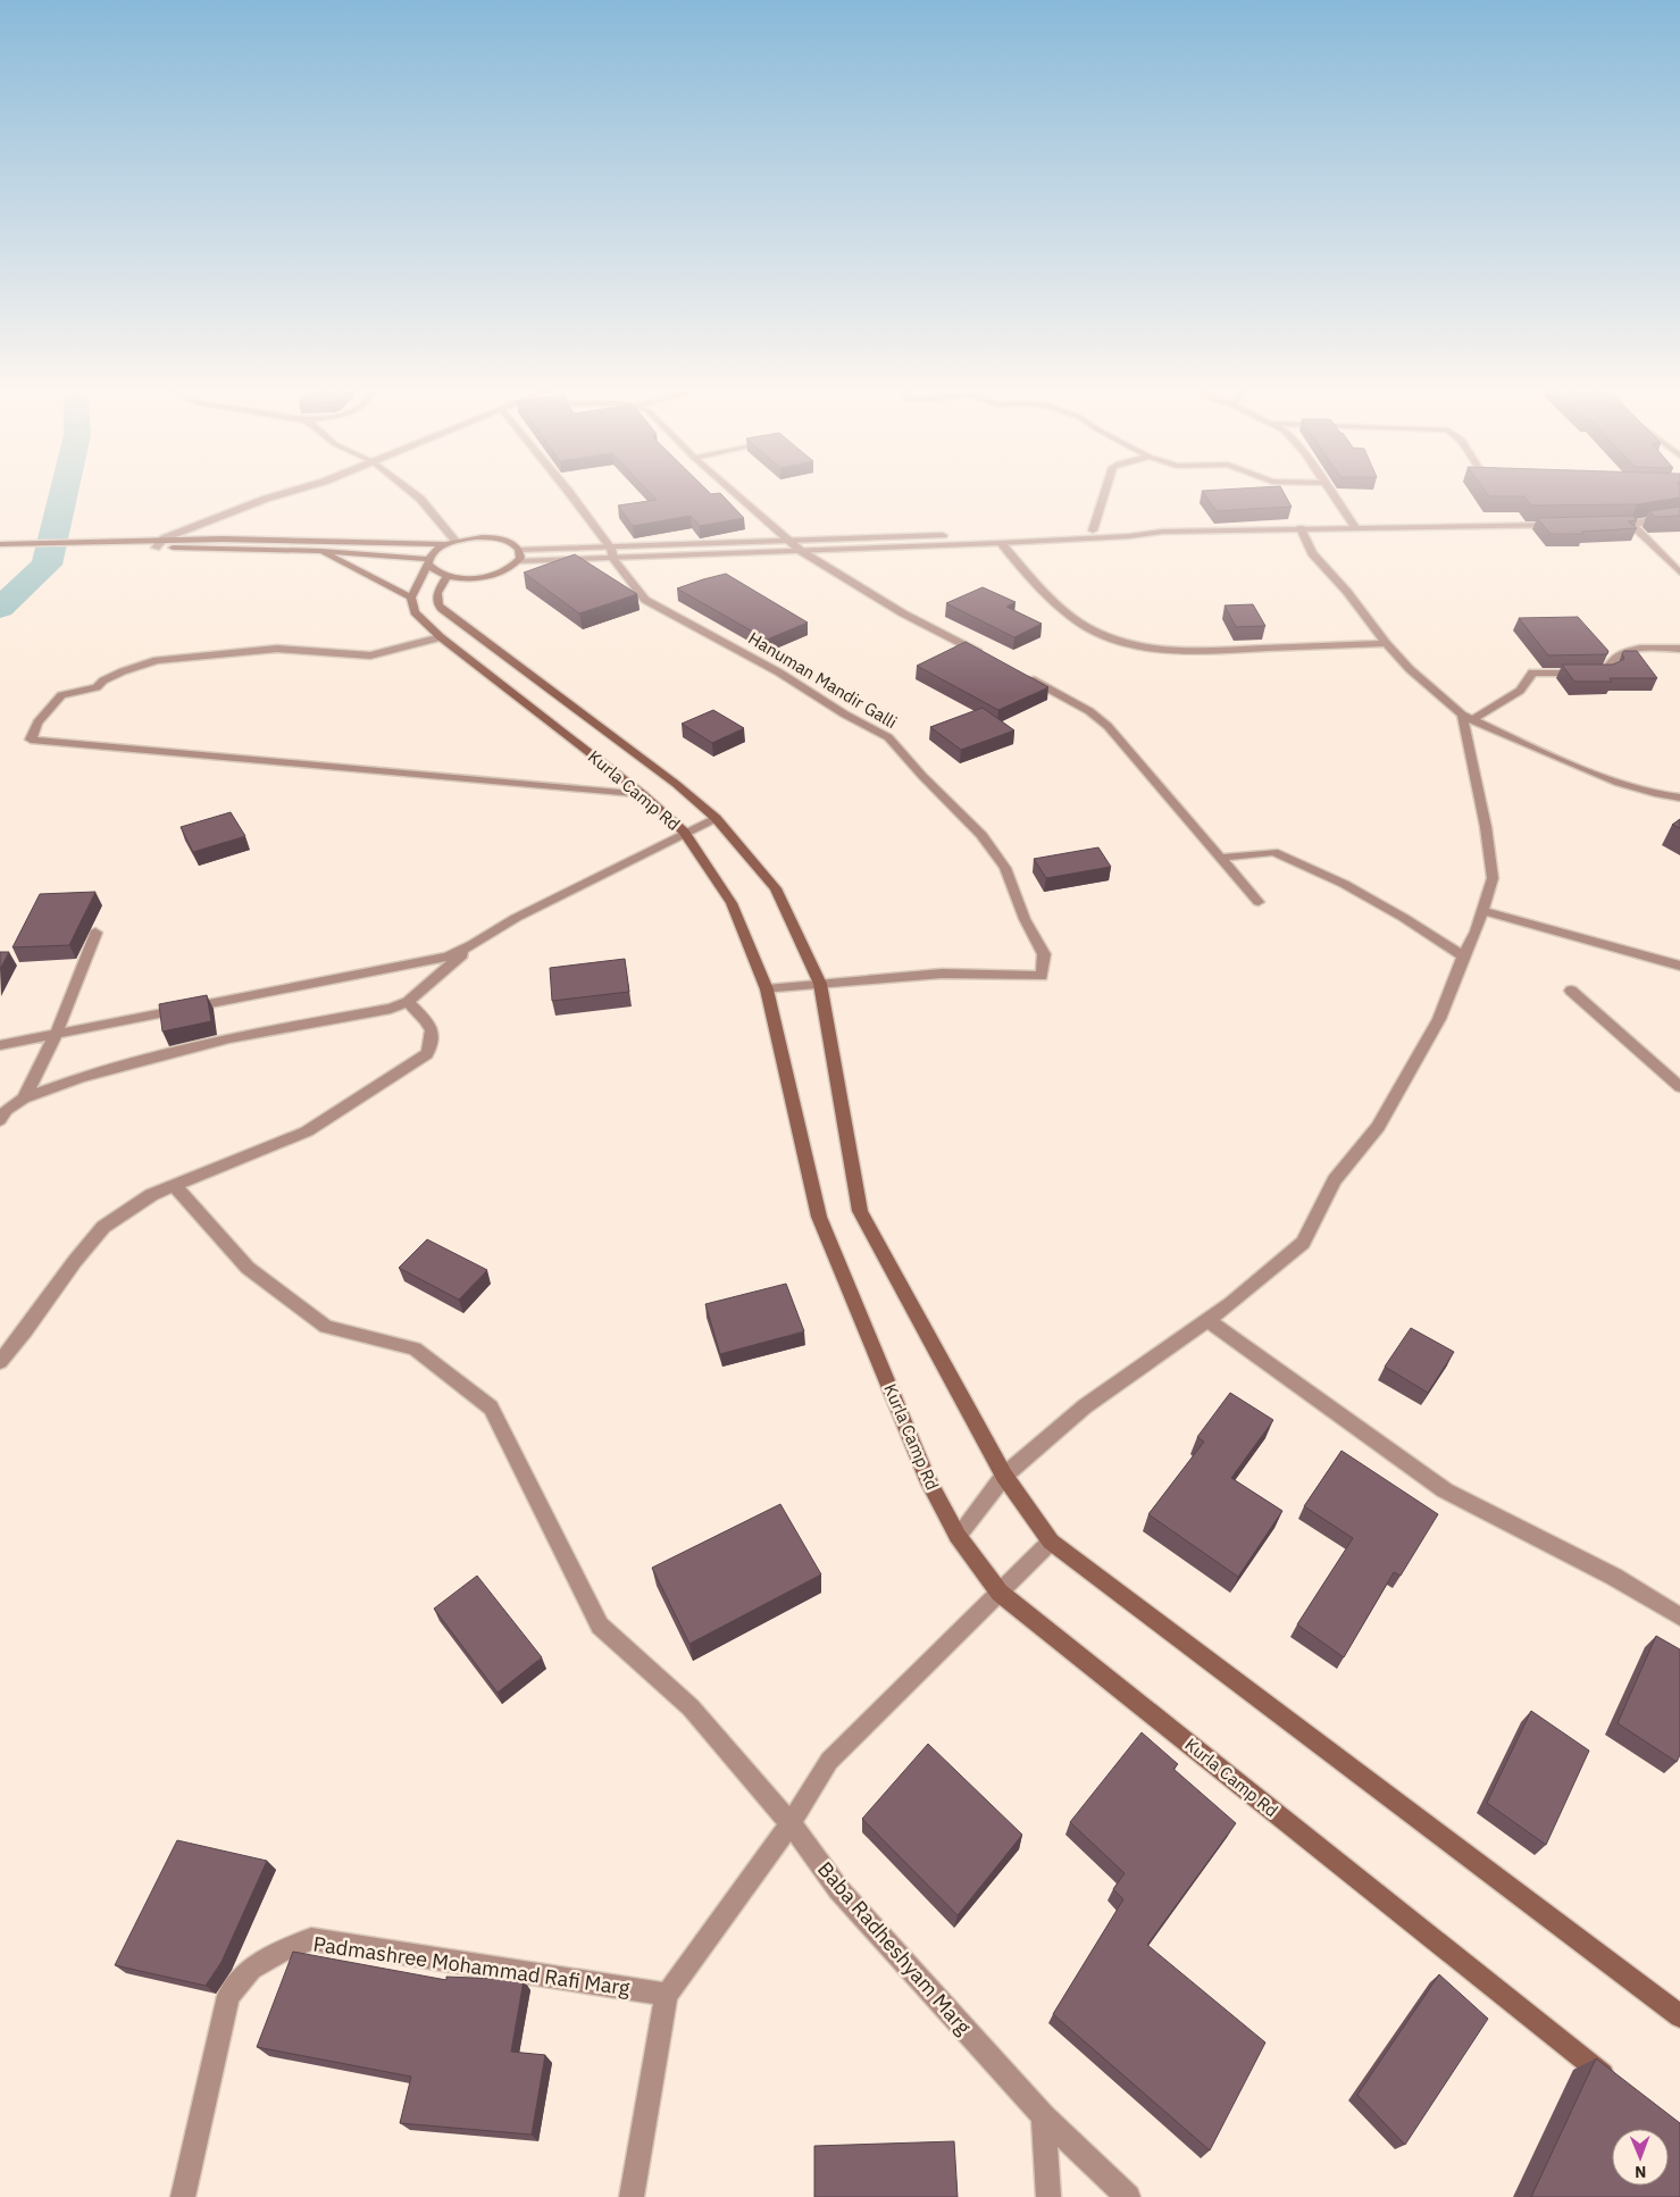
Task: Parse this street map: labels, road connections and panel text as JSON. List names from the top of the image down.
{
  "streets": {
    "main road": ["Kurla Camp Rd"],
    "street": ["Hanuman Mandir Galli", "Baba Radheshyam Marg", "Padmashree Mohammad Rafi Marg"]
  },
  "crossings": [
    ["Hanuman Mandir Galli", "Kurla Camp Rd"]
  ],
  "north": "bottom"
}
